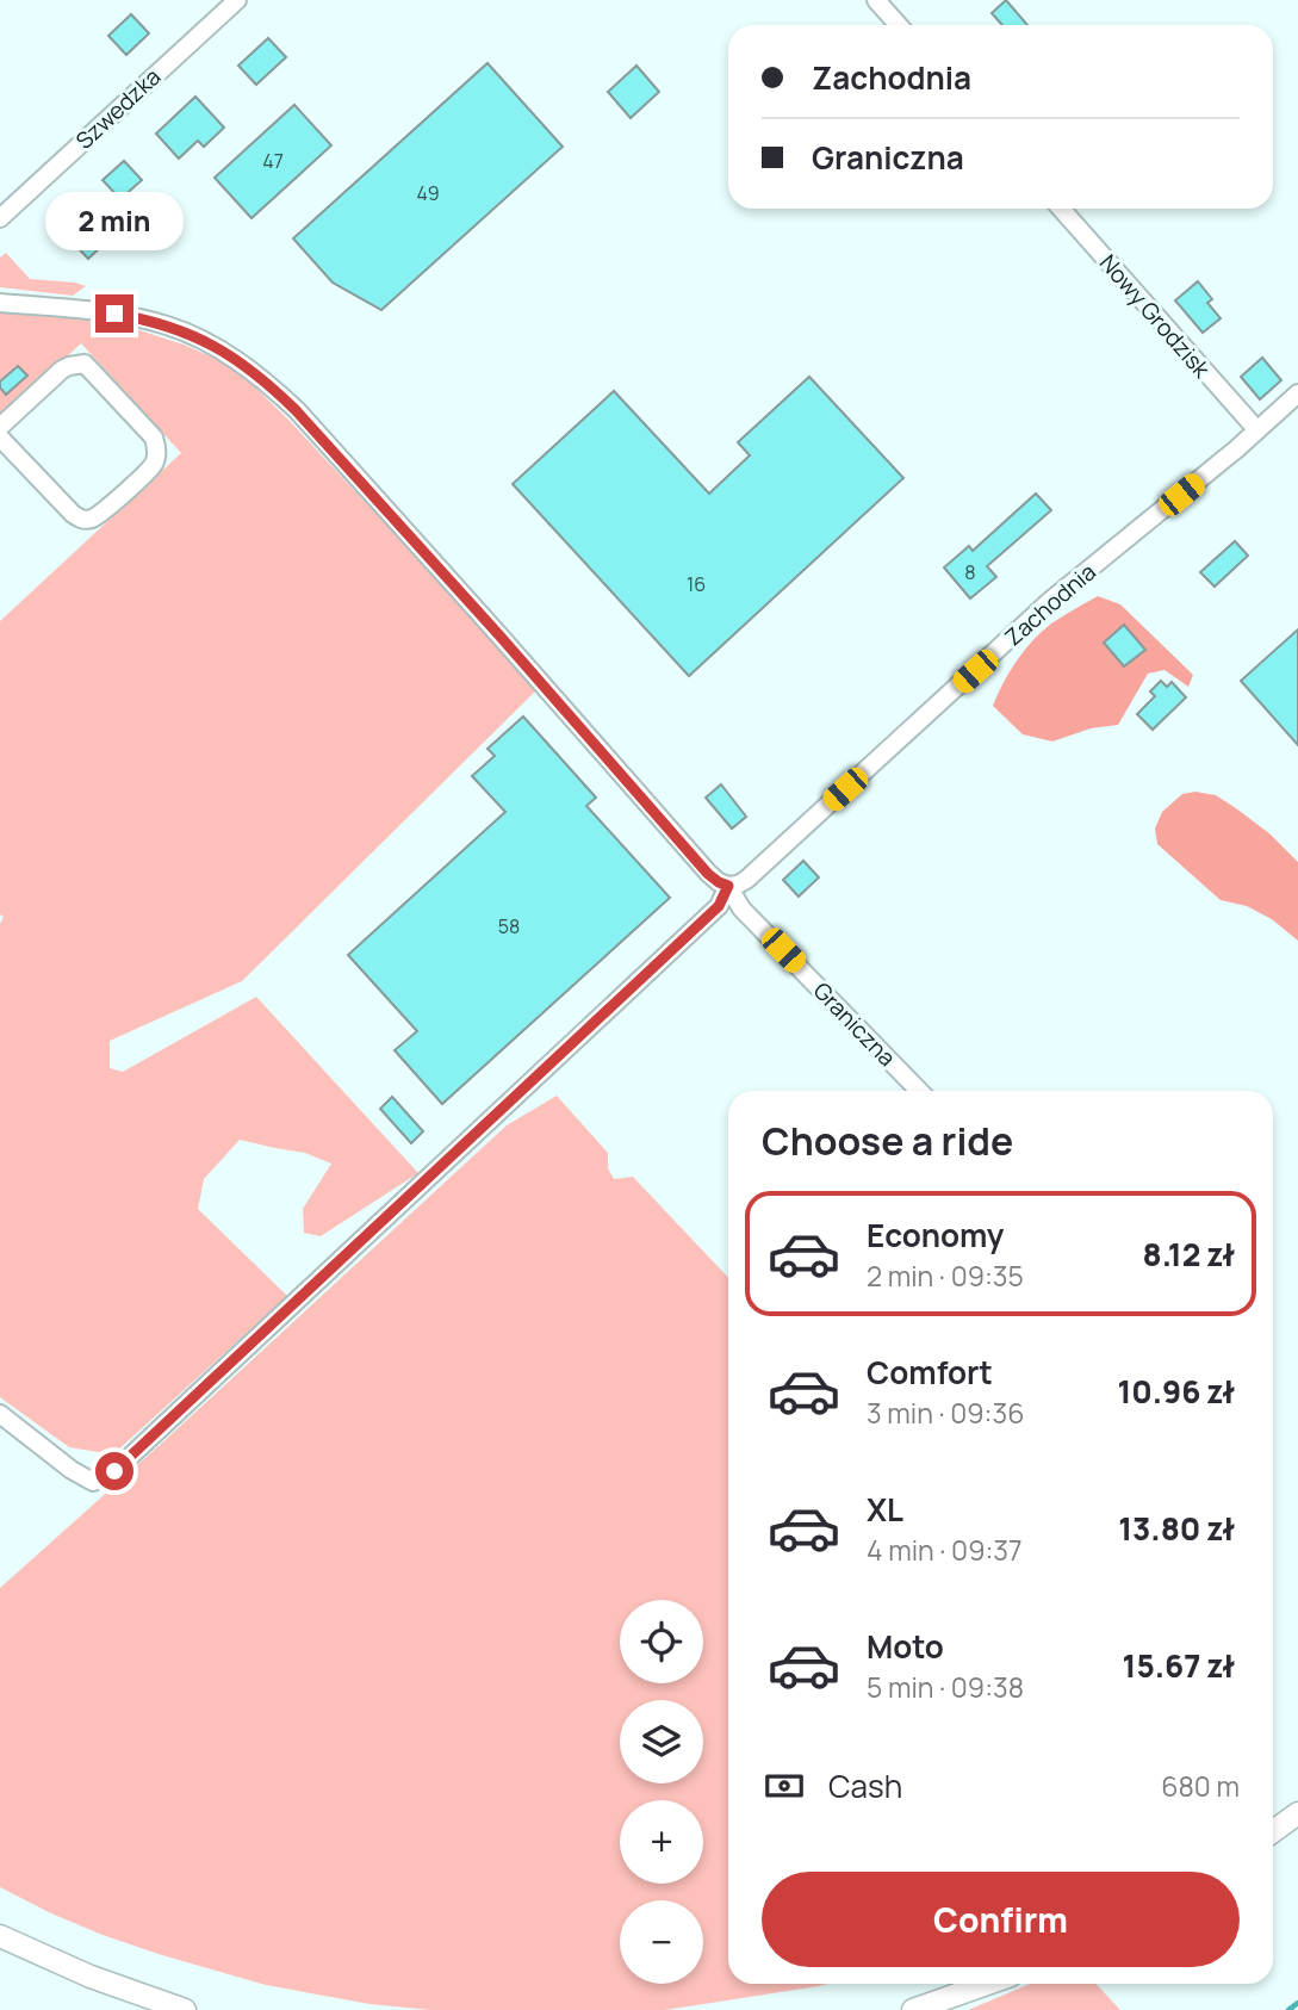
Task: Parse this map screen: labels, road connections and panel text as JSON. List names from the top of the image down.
{
  "streets": {
    "street": [
      "Szwedzka",
      "Nowy Grodzisk",
      "Zachodnia",
      "Graniczna"
    ]
  },
  "crossings": [
    ["Nowy Grodzisk", "Zachodnia"],
    ["Zachodnia", "Graniczna"]
  ],
  "house_numbers": [
    "47",
    "49",
    "8",
    "16",
    "58"
  ],
  "page": {
    "banner": ["Zachodnia", "Graniczna"],
    "bubble": "2 min",
    "heading": "Choose a ride",
    "list": [
      {
        "name": "Economy",
        "note": "2 min · 09:35",
        "value": "8.12 zł"
      },
      {
        "name": "Comfort",
        "note": "3 min · 09:36",
        "value": "10.96 zł"
      },
      {
        "name": "XL",
        "note": "4 min · 09:37",
        "value": "13.80 zł"
      },
      {
        "name": "Moto",
        "note": "5 min · 09:38",
        "value": "15.67 zł"
      }
    ],
    "map_buttons": ["+", "−"],
    "pay": ["Cash", "680 m"],
    "buttons": "Confirm"
  }
}
